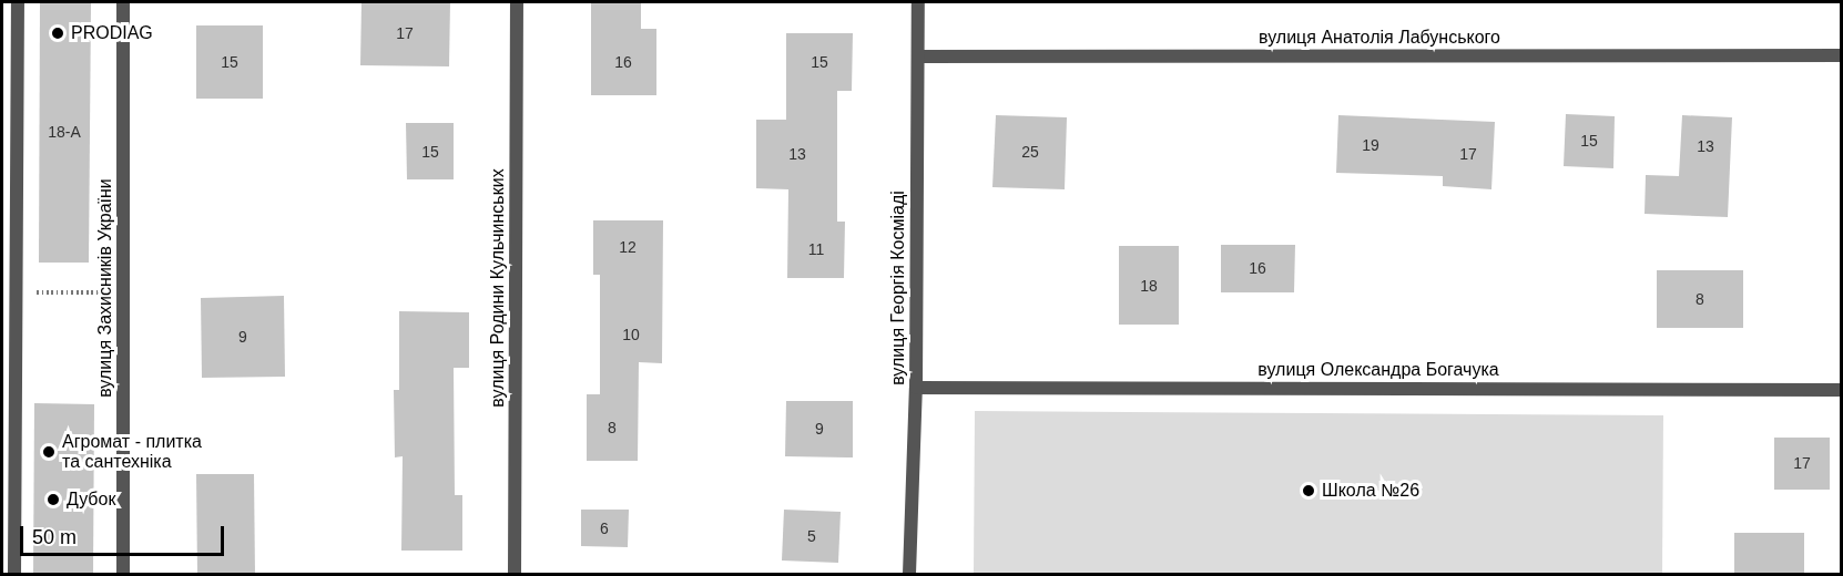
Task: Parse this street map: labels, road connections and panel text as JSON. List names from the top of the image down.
{
  "streets": {
    "street": [
      "вулиця Анатолія Лабунського",
      "вулиця Захисників України",
      "вулиця Родини Кульчинських",
      "вулиця Георгія Косміаді",
      "вулиця Олександра Богачука"
    ]
  },
  "crossings": [
    ["вулиця Анатолія Лабунського", "вулиця Георгія Косміаді"],
    ["вулиця Георгія Косміаді", "вулиця Олександра Богачука"]
  ],
  "places": [
    "PRODIAG",
    "Агромат - плитка та сантехніка",
    "Школа №26",
    "Дубок"
  ],
  "house_numbers": [
    "17",
    "15",
    "16",
    "15",
    "18-А",
    "15",
    "19",
    "13",
    "15",
    "25",
    "13",
    "17",
    "12",
    "11",
    "16",
    "18",
    "8",
    "10",
    "9",
    "8",
    "9",
    "17",
    "6",
    "5"
  ],
  "scale_bar": "50 m"
}
